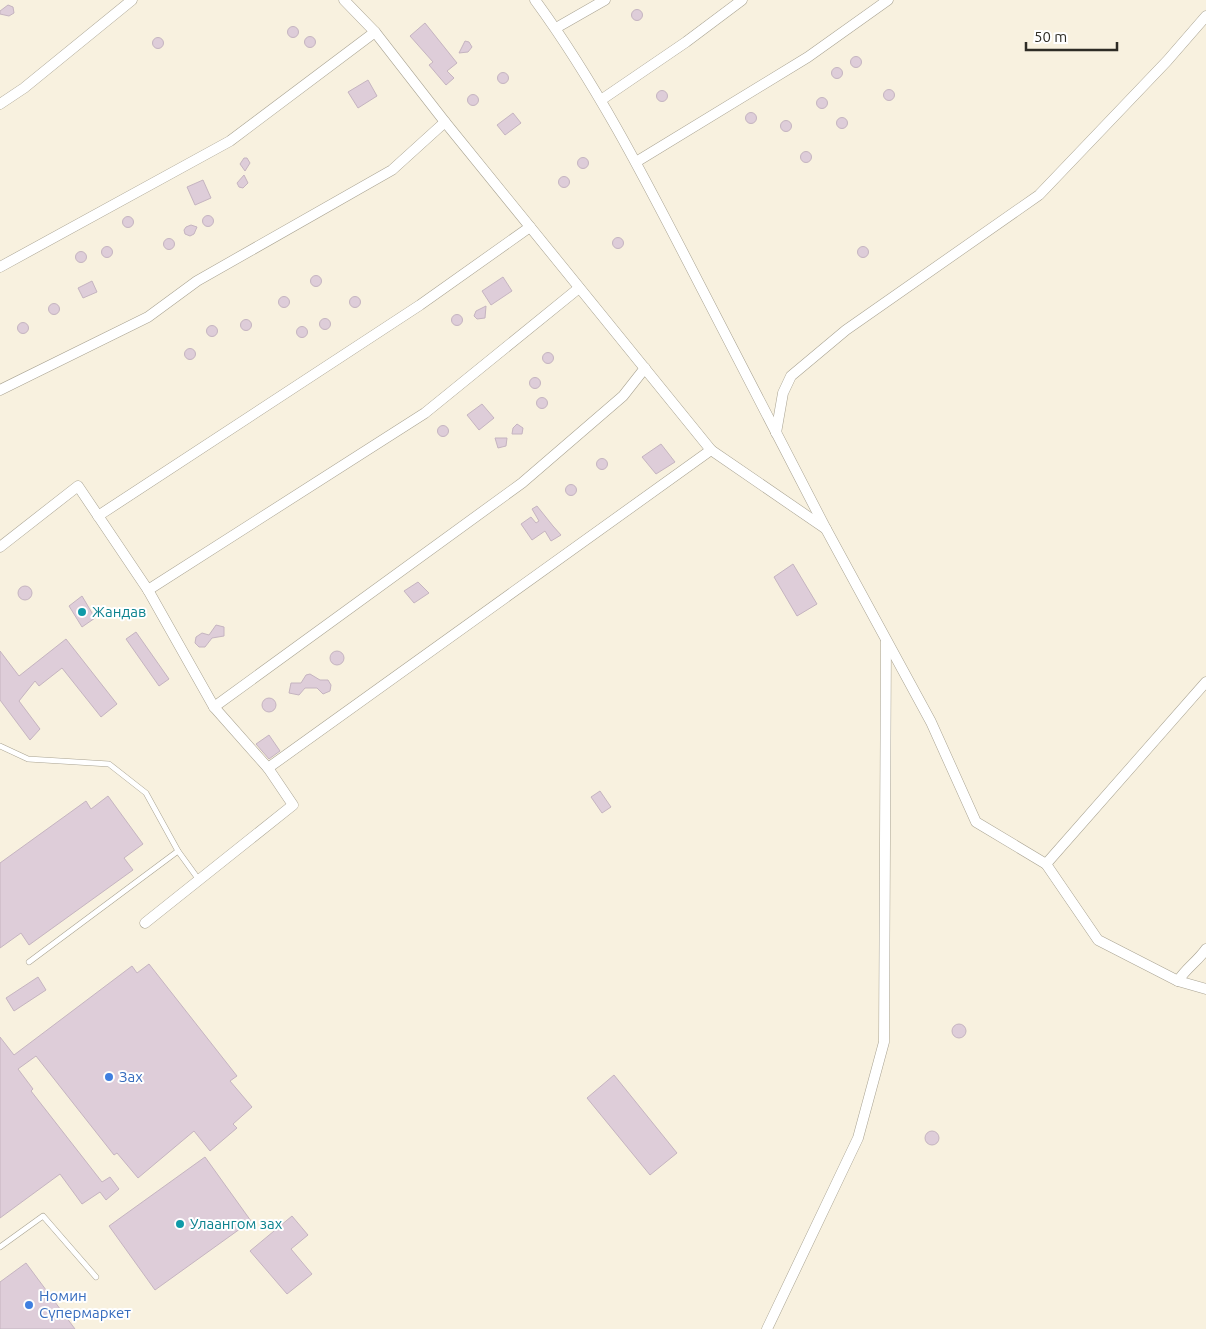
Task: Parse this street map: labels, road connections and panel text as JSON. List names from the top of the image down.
{
  "places": [
    "Жандав",
    "Зах",
    "Улаангом зах",
    "Номин Сүпермаркет"
  ],
  "scale_bar": "50 m"
}
